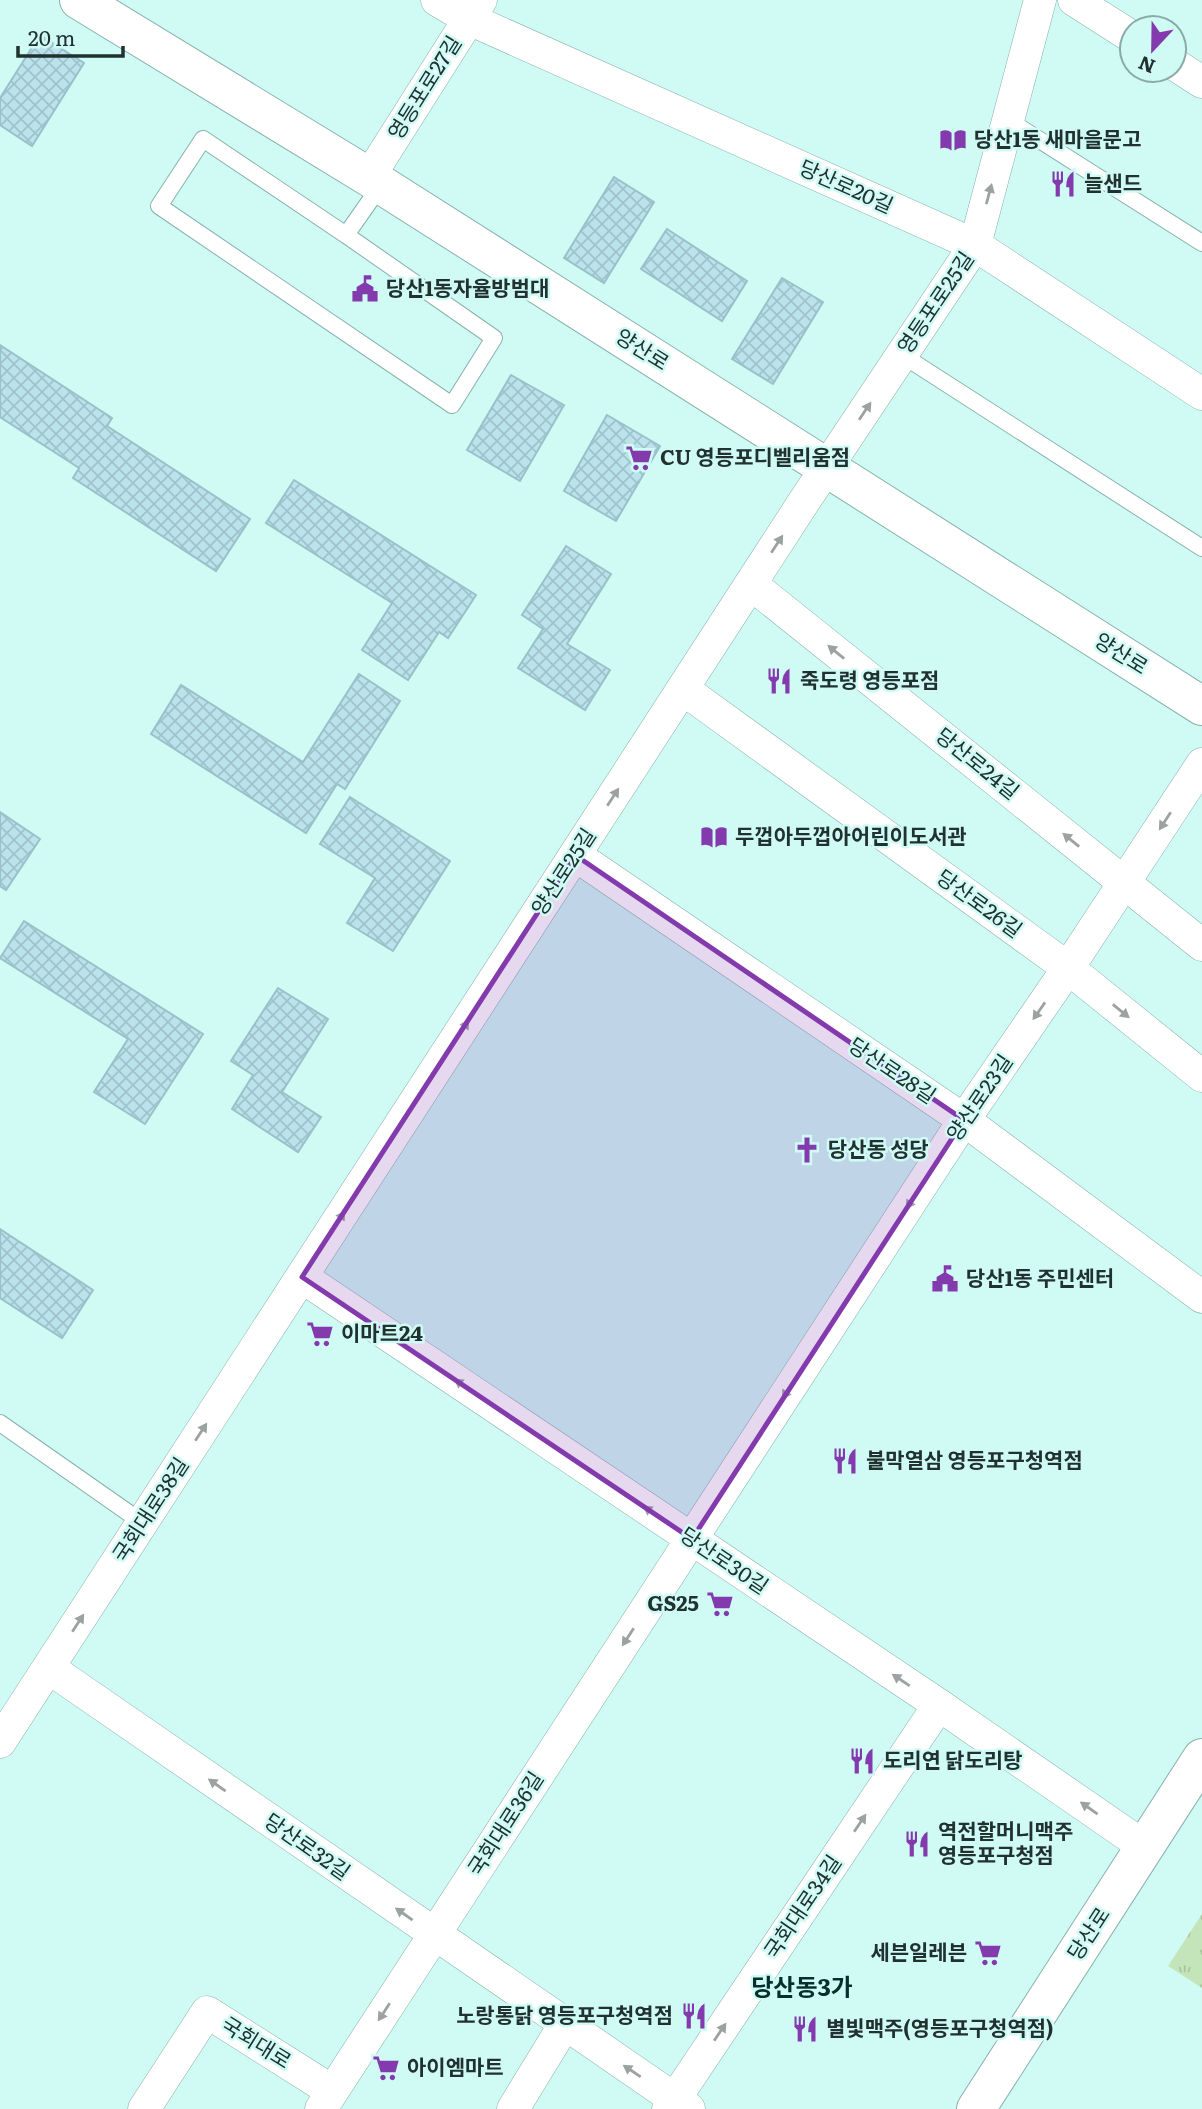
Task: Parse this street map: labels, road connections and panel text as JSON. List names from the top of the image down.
{
  "streets": {
    "street": [
      "영등포로27길",
      "당산로20길",
      "영등포로25길",
      "양산로",
      "당산로24길",
      "양산로25길",
      "당산로26길",
      "당산로28길",
      "양산로23길",
      "국회대로38길",
      "당산로30길",
      "국회대로36길",
      "당산로32길",
      "국회대로34길",
      "당산로",
      "국회대로"
    ]
  },
  "crossings": [
    ["영등포로27길", "당산로20길"],
    ["영등포로27길", "양산로"],
    ["당산로20길", "영등포로25길"],
    ["영등포로25길", "양산로"],
    ["영등포로25길", "양산로25길"],
    ["양산로", "양산로25길"],
    ["당산로24길", "양산로25길"],
    ["당산로24길", "양산로23길"],
    ["양산로25길", "당산로26길"],
    ["양산로25길", "당산로28길"],
    ["양산로25길", "국회대로38길"],
    ["양산로25길", "당산로30길"],
    ["당산로26길", "양산로23길"],
    ["당산로28길", "양산로23길"],
    ["양산로23길", "당산로30길"],
    ["양산로23길", "국회대로36길"],
    ["국회대로38길", "당산로30길"],
    ["국회대로38길", "당산로32길"],
    ["당산로30길", "국회대로36길"],
    ["당산로30길", "국회대로34길"],
    ["당산로30길", "당산로"],
    ["국회대로36길", "당산로32길"],
    ["국회대로36길", "국회대로"],
    ["당산로32길", "국회대로34길"]
  ],
  "one_way": [
    "영등포로25길",
    "당산로24길",
    "양산로25길",
    "양산로23길",
    "국회대로38길",
    "당산로30길",
    "국회대로36길",
    "당산로32길",
    "국회대로34길"
  ],
  "districts": ["당산동3가"],
  "places": {
    "library": ["당산1동 새마을문고", "두껍아두껍아어린이도서관"],
    "restaurant": [
      "늘샌드",
      "죽도령 영등포점",
      "불막열삼 영등포구청역점",
      "도리연 닭도리탕",
      "역전할머니맥주 영등포구청점",
      "노랑통닭 영등포구청역점",
      "별빛맥주(영등포구청역점)"
    ],
    "public building": ["당산1동자율방범대", "당산1동 주민센터"],
    "supermarket": [
      "CU 영등포디벨리움점",
      "이마트24",
      "GS25",
      "세븐일레븐",
      "아이엠마트"
    ],
    "church": ["당산동 성당"]
  },
  "scale_bar": "20 m",
  "north": "bottom"
}
